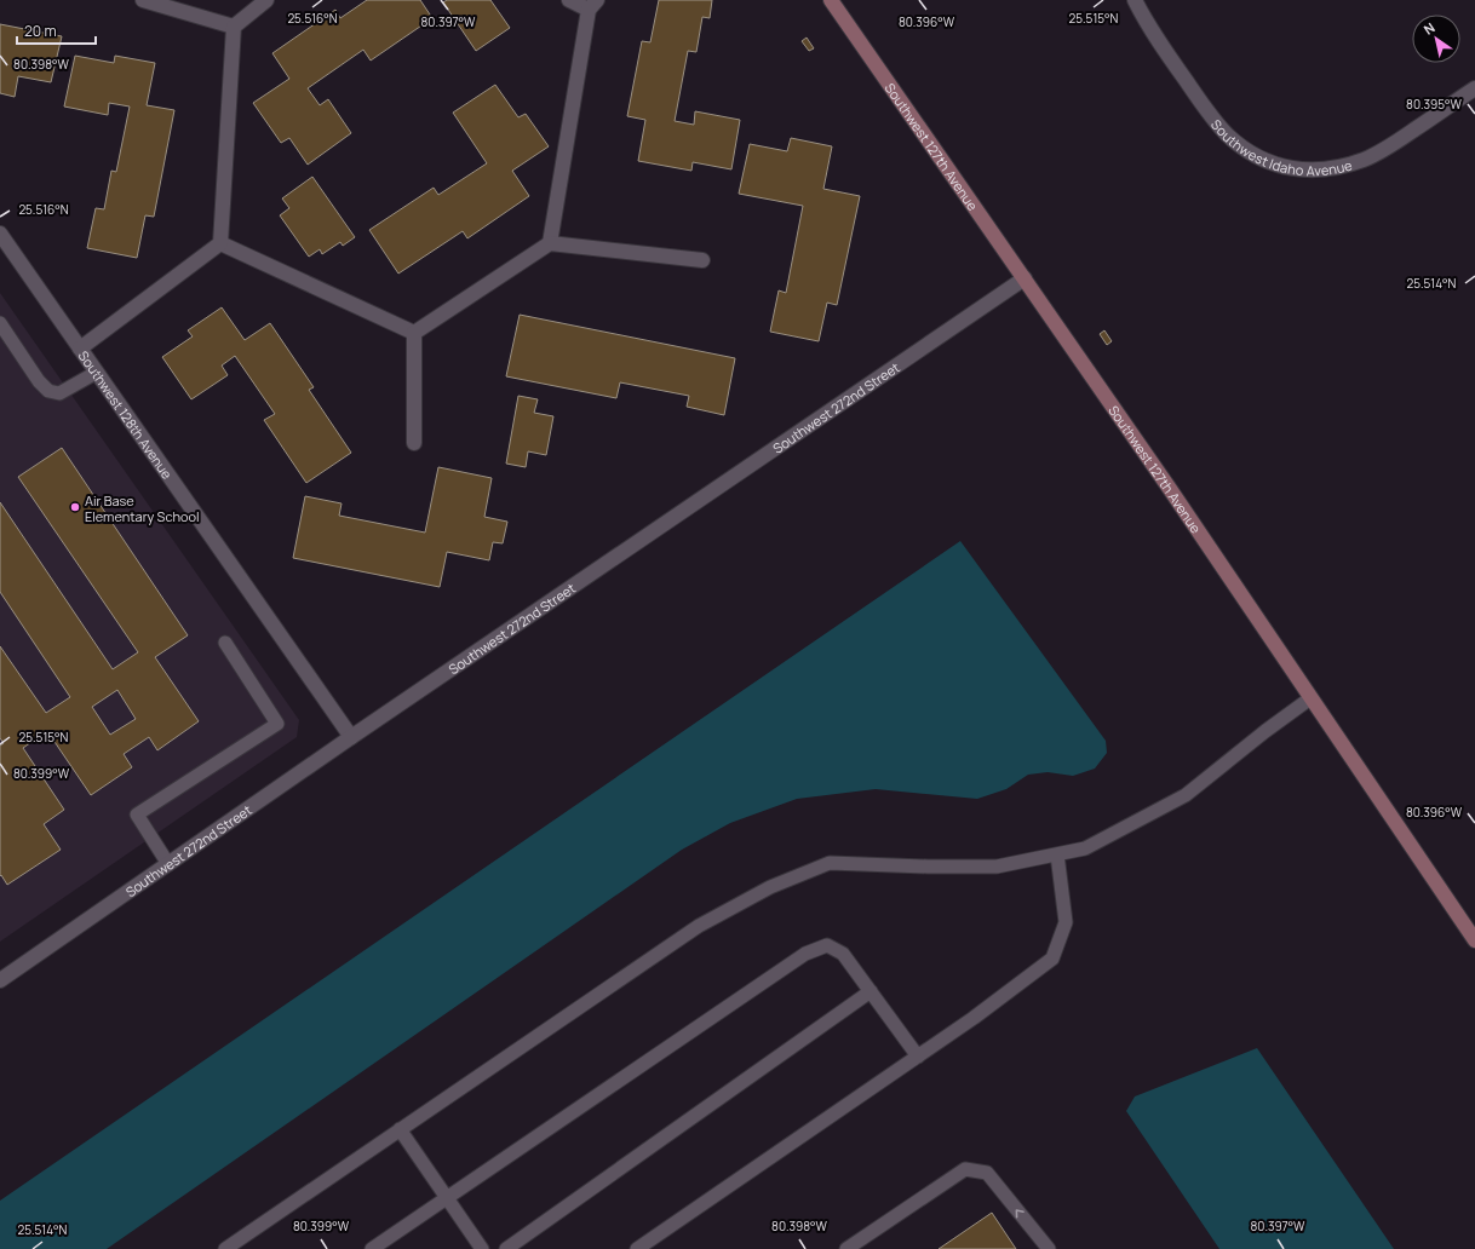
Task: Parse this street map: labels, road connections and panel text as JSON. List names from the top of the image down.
{
  "streets": {
    "main road": ["Southwest 127th Avenue"],
    "street": ["Southwest Idaho Avenue", "Southwest 272nd Street", "Southwest 128th Avenue"]
  },
  "crossings": [
    ["Southwest 127th Avenue", "Southwest 272nd Street"],
    ["Southwest 272nd Street", "Southwest 128th Avenue"]
  ],
  "places": ["Air Base Elementary School"],
  "scale_bar": "20 m",
  "north": "top left",
  "coordinates": [
    "25.516°N",
    "25.515°N",
    "80.397°W",
    "80.396°W",
    "80.398°W",
    "80.395°W",
    "25.514°N",
    "80.399°W"
  ]
}
